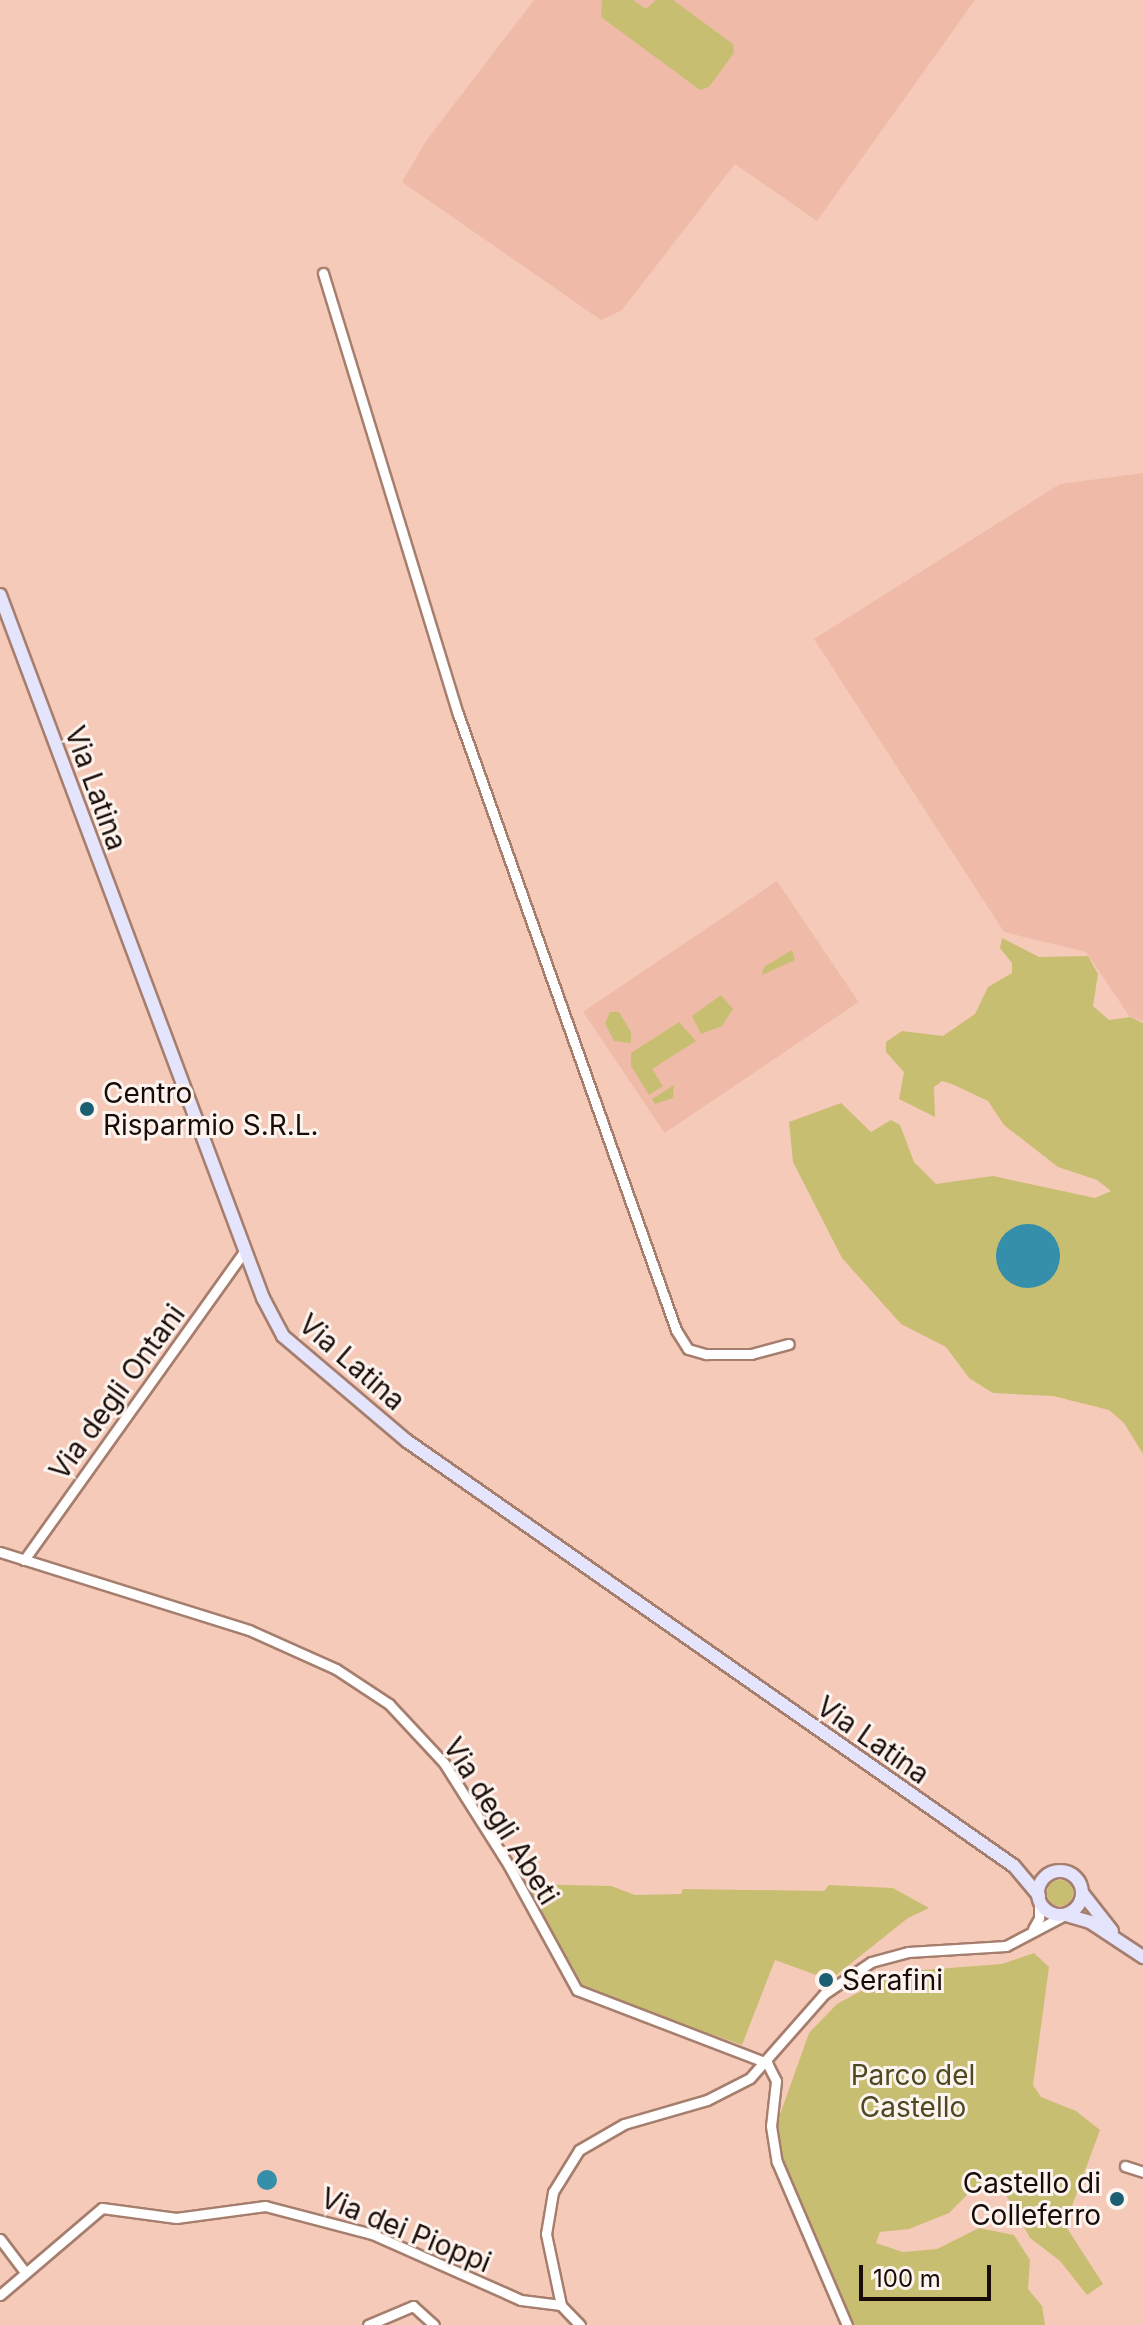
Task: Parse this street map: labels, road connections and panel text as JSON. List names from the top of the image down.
{
  "streets": {
    "main road": ["Via Latina"],
    "street": ["Via degli Ontani", "Via degli Abeti", "Via dei Pioppi"]
  },
  "crossings": [
    ["Via Latina", "Via degli Ontani"],
    ["Via degli Ontani", "Via degli Abeti"]
  ],
  "parks": ["Parco del Castello"],
  "places": ["Centro Risparmio S.R.L.", "Serafini", "Castello di Colleferro"],
  "scale_bar": "100 m"
}
